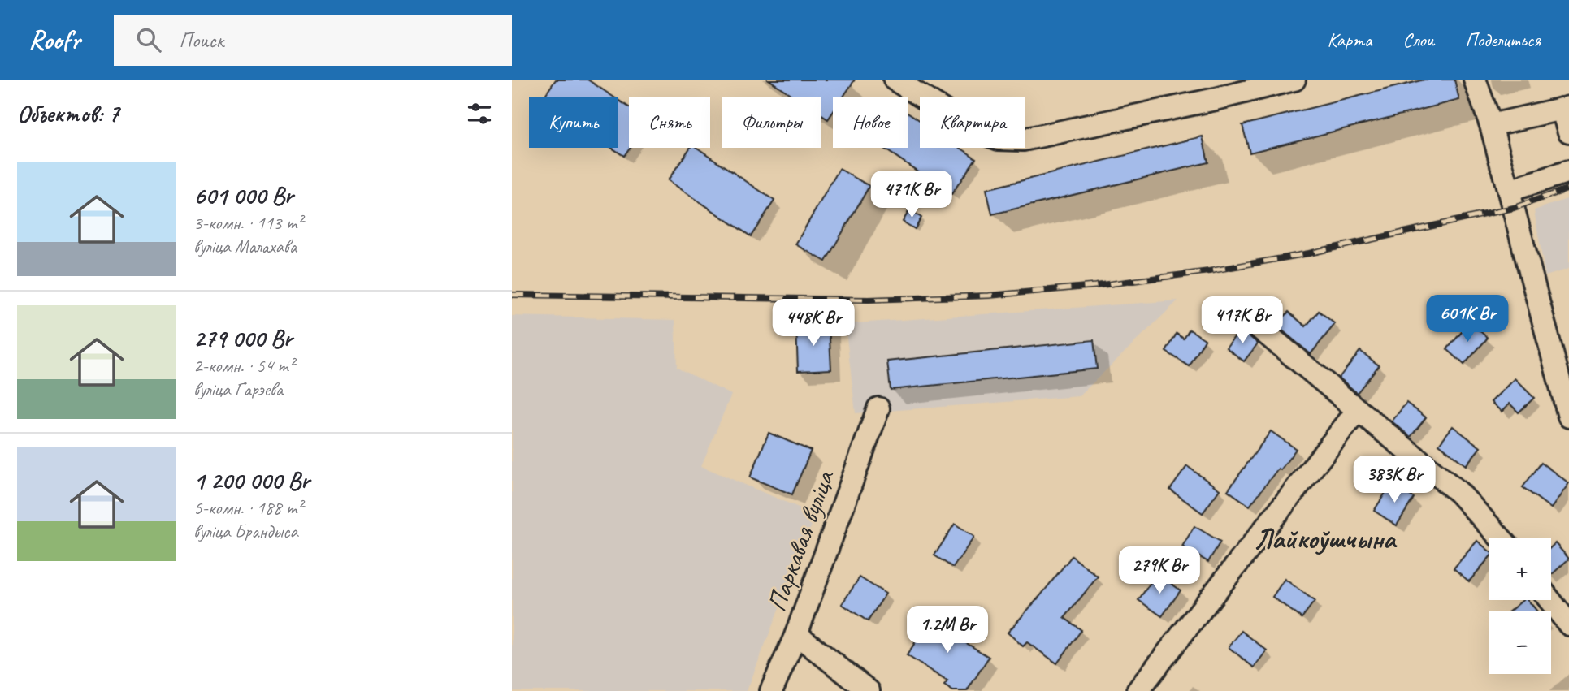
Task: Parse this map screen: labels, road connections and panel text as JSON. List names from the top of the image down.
{
  "streets": {
    "street": ["Паркавая вуліца"]
  },
  "districts": ["Лайкоўшчына"],
  "page": {
    "header": "Roofr",
    "search": "Поиск",
    "nav": ["Карта", "Слои", "Поделиться"],
    "heading": "Объектов: 7",
    "chip": [
      "Купить",
      "Снять",
      "Фильтры",
      "Новое",
      "Квартира"
    ],
    "list": [
      {
        "name": "601 000 Br",
        "note": "3-комн. · 113 m² · вуліца Малахава"
      },
      {
        "name": "279 000 Br",
        "note": "2-комн. · 54 m² · вуліца Гарэева"
      },
      {
        "name": "1 200 000 Br",
        "note": "5-комн. · 188 m² · вуліца Брандыса"
      }
    ],
    "price": [
      "471K Br",
      "601K Br",
      "417K Br",
      "448K Br",
      "383K Br",
      "279K Br",
      "1.2M Br"
    ],
    "map_buttons": ["+", "−"]
  }
}
